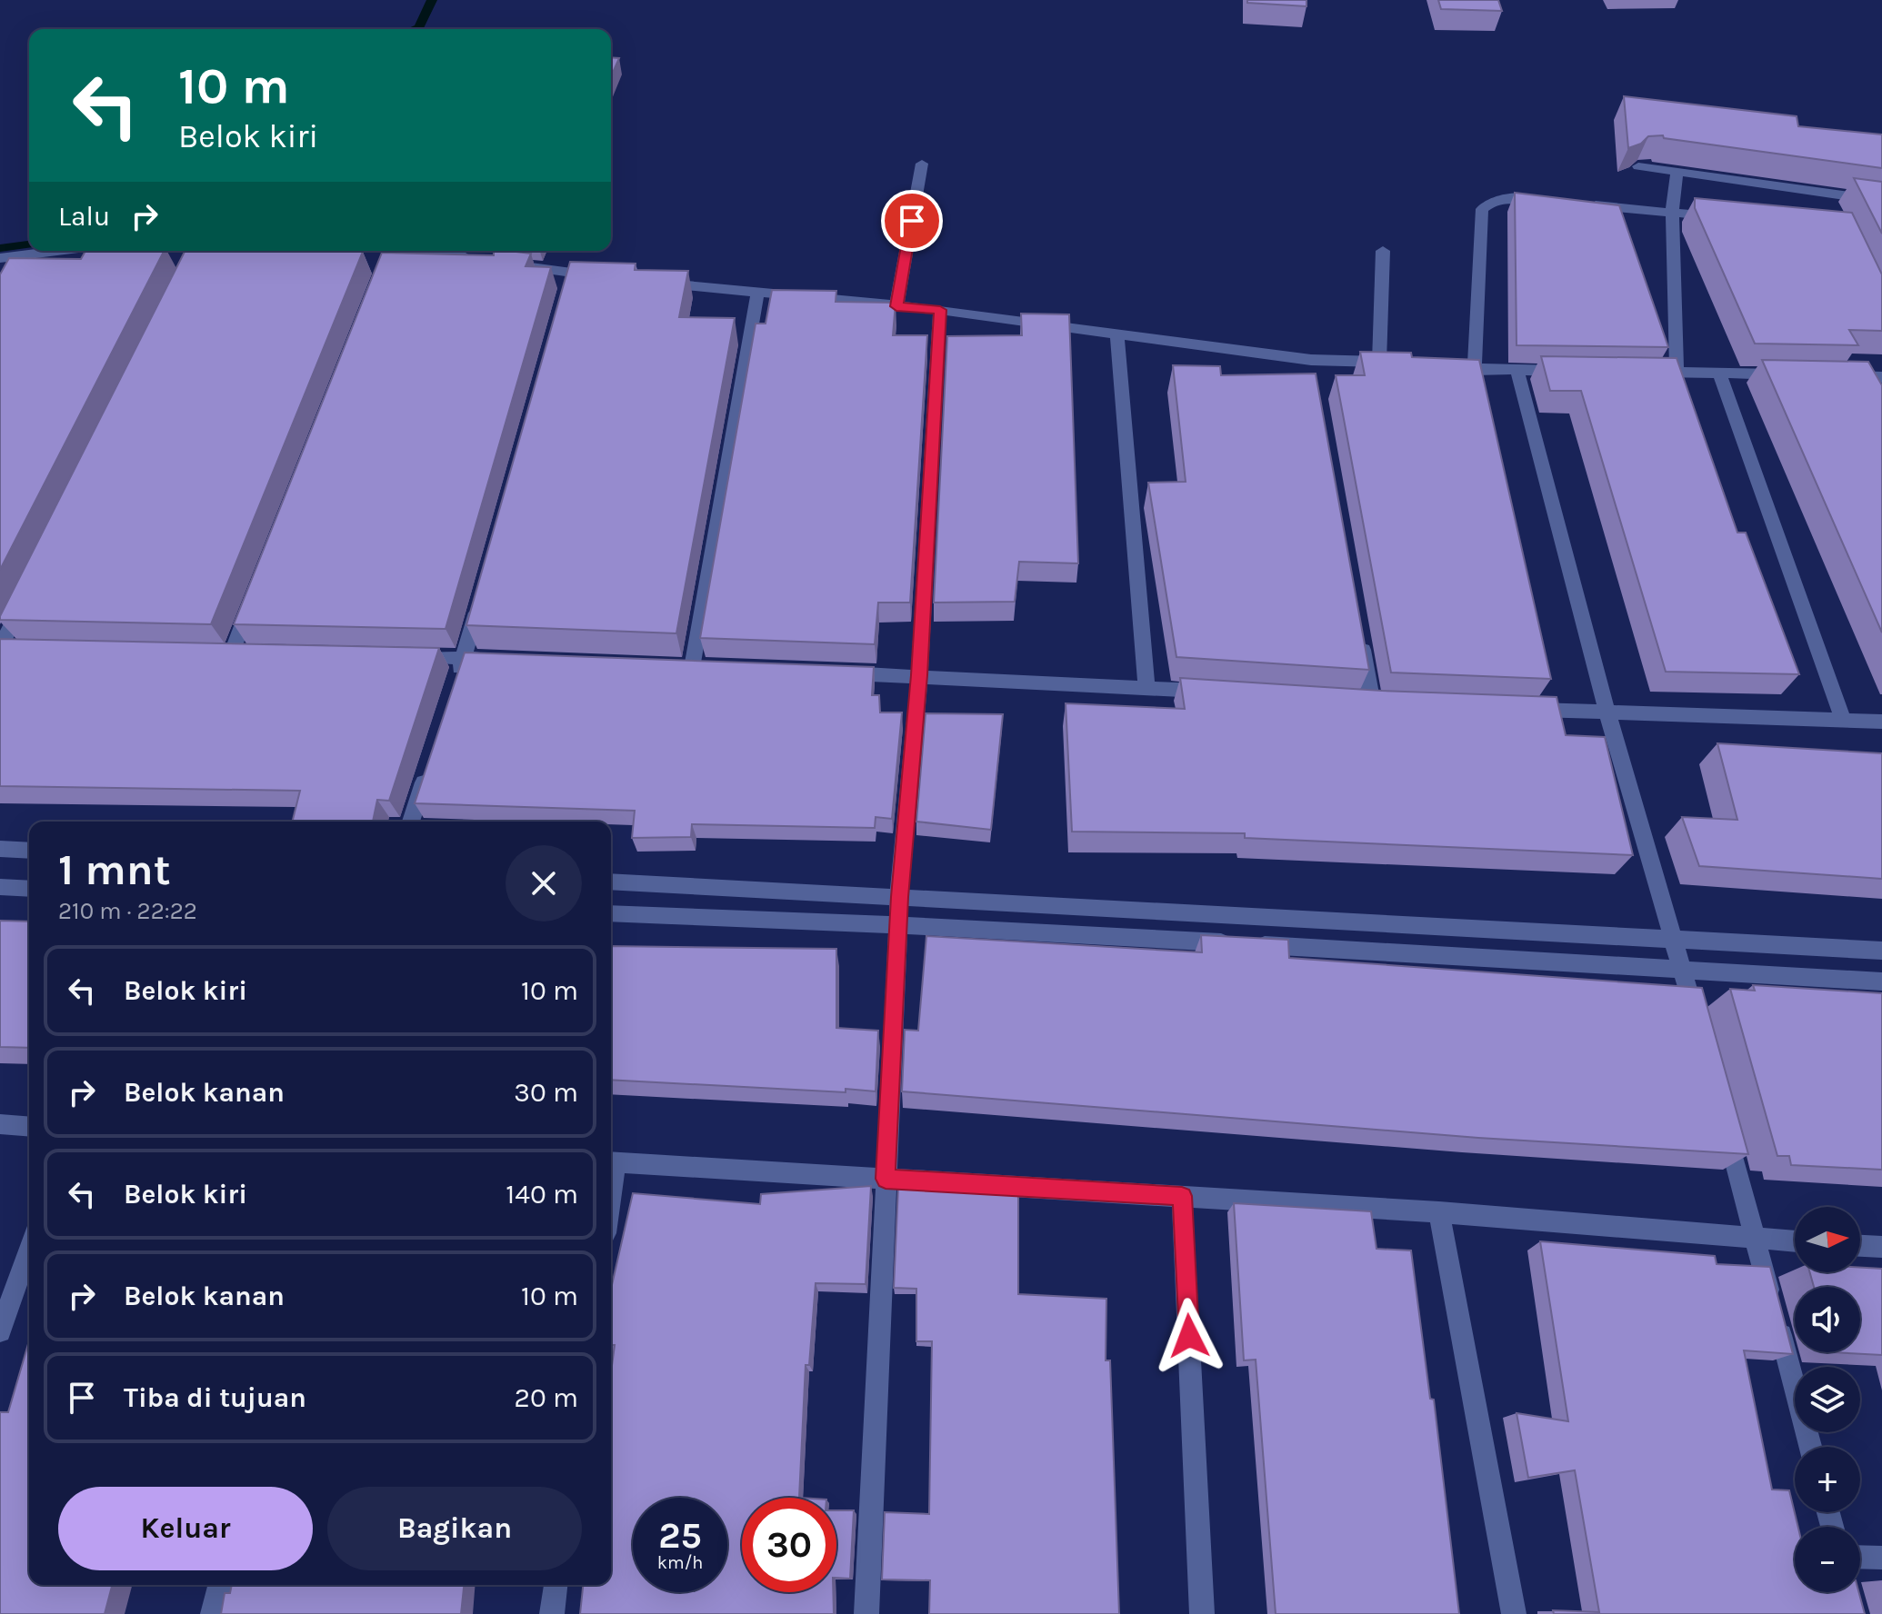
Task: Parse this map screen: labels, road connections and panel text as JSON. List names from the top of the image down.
{
  "north": "right",
  "page": {
    "turn": ["10 m", "Belok kiri"],
    "then": "Lalu",
    "heading": ["1 mnt", "210 m · 22:22"],
    "list": [
      {
        "name": "Belok kiri",
        "value": "10 m"
      },
      {
        "name": "Belok kanan",
        "value": "30 m"
      },
      {
        "name": "Belok kiri",
        "value": "140 m"
      },
      {
        "name": "Belok kanan",
        "value": "10 m"
      },
      {
        "name": "Tiba di tujuan",
        "value": "20 m"
      }
    ],
    "map_buttons": ["+", "−"],
    "buttons": ["Keluar", "Bagikan"],
    "speed": "25 km/h",
    "limit": "30"
  }
}
